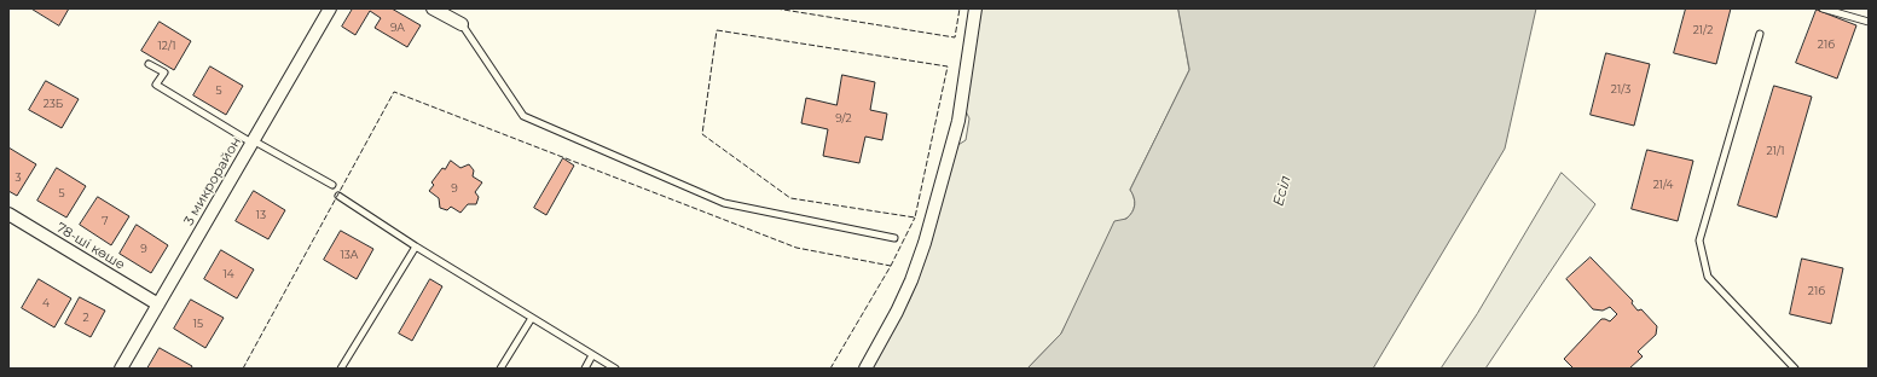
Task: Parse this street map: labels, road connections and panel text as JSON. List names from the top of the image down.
{
  "streets": {
    "street": ["3 микрорайон", "78-ші көше"]
  },
  "crossings": [
    ["3 микрорайон", "78-ші көше"]
  ],
  "water": ["Есіл"],
  "house_numbers": [
    "9А",
    "21/2",
    "21б",
    "12/1",
    "21/3",
    "5",
    "23Б",
    "9/2",
    "21/1",
    "3",
    "21/4",
    "9",
    "5",
    "13",
    "7",
    "9",
    "13А",
    "14",
    "21б",
    "4",
    "2",
    "15"
  ]
}
